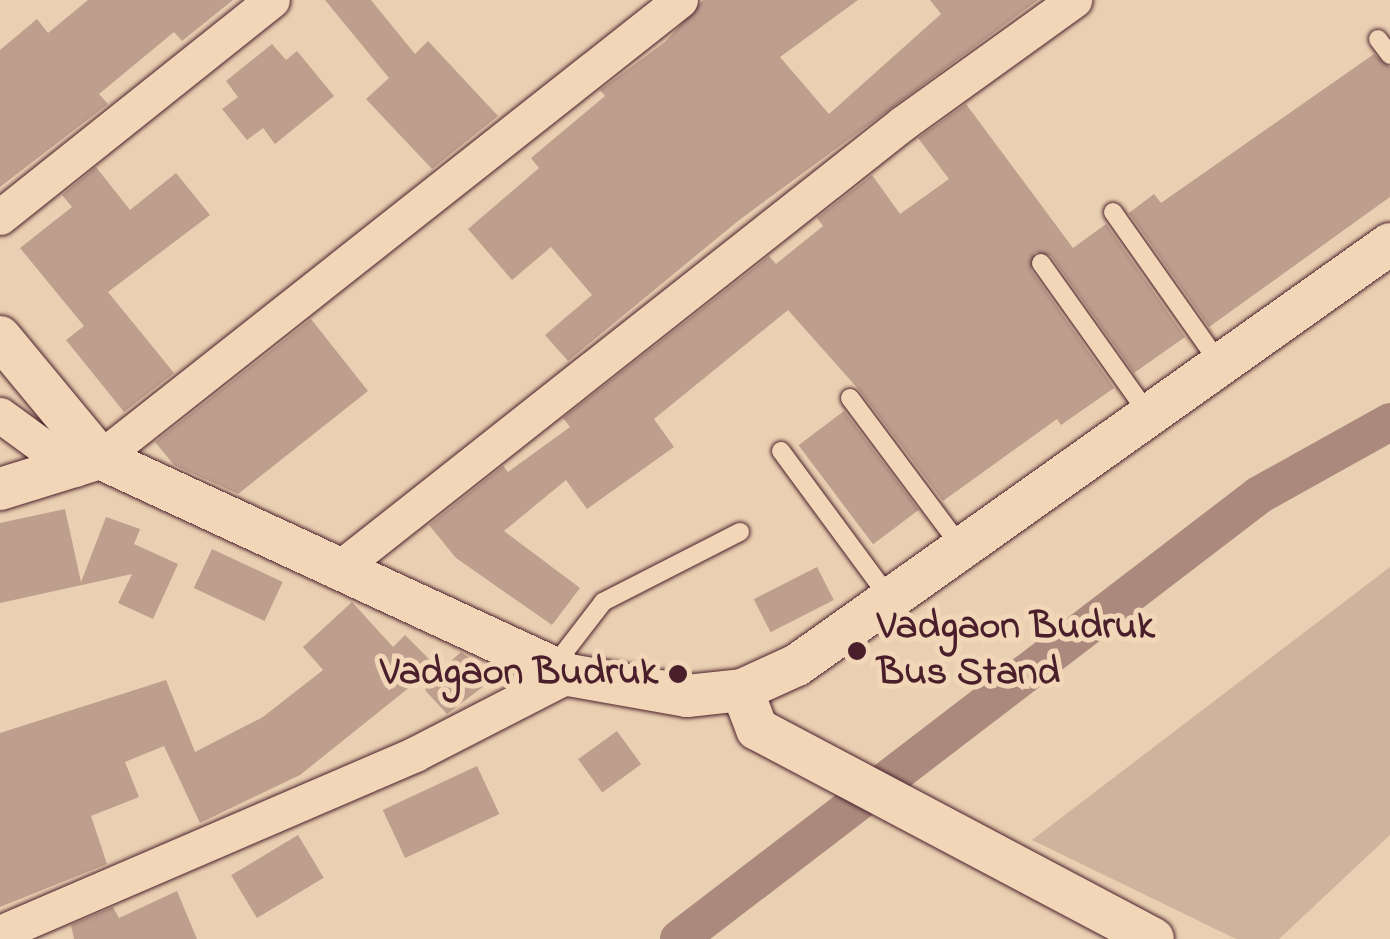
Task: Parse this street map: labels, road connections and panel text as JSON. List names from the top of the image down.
{
  "places": ["Vadgaon Budruk Bus Stand", "Vadgaon Budruk"]
}
